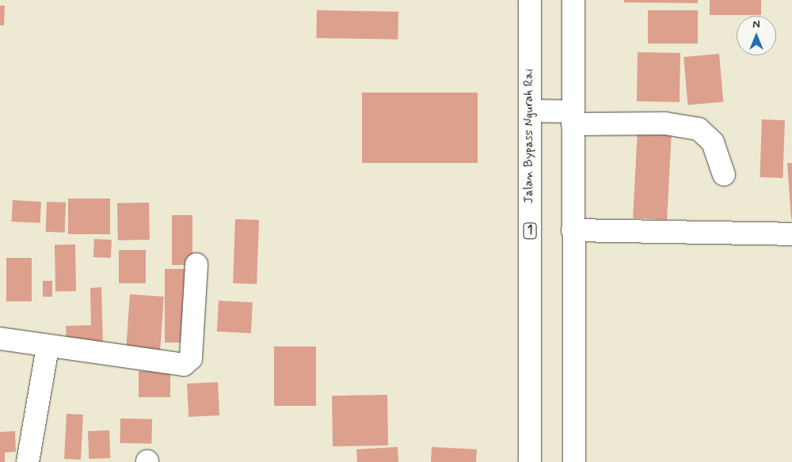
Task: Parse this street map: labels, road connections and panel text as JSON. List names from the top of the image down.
{
  "streets": {
    "main road": ["Jalan Bypass Ngurah Rai", "1"]
  },
  "north": "top"
}
